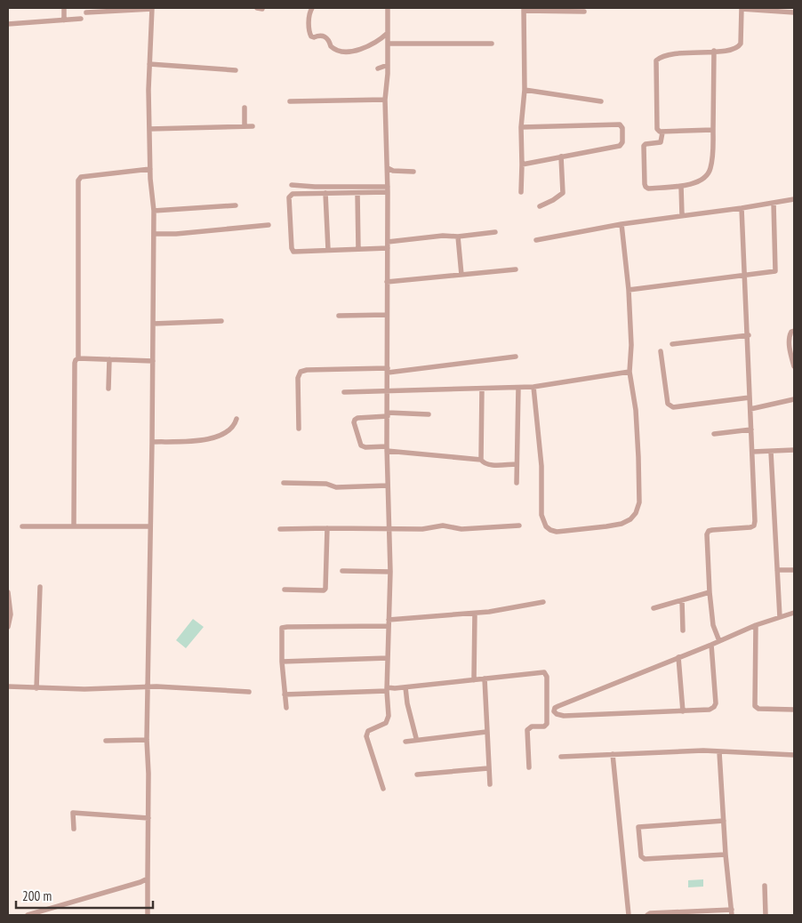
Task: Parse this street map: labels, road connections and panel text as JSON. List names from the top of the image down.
{
  "scale_bar": "200 m"
}
